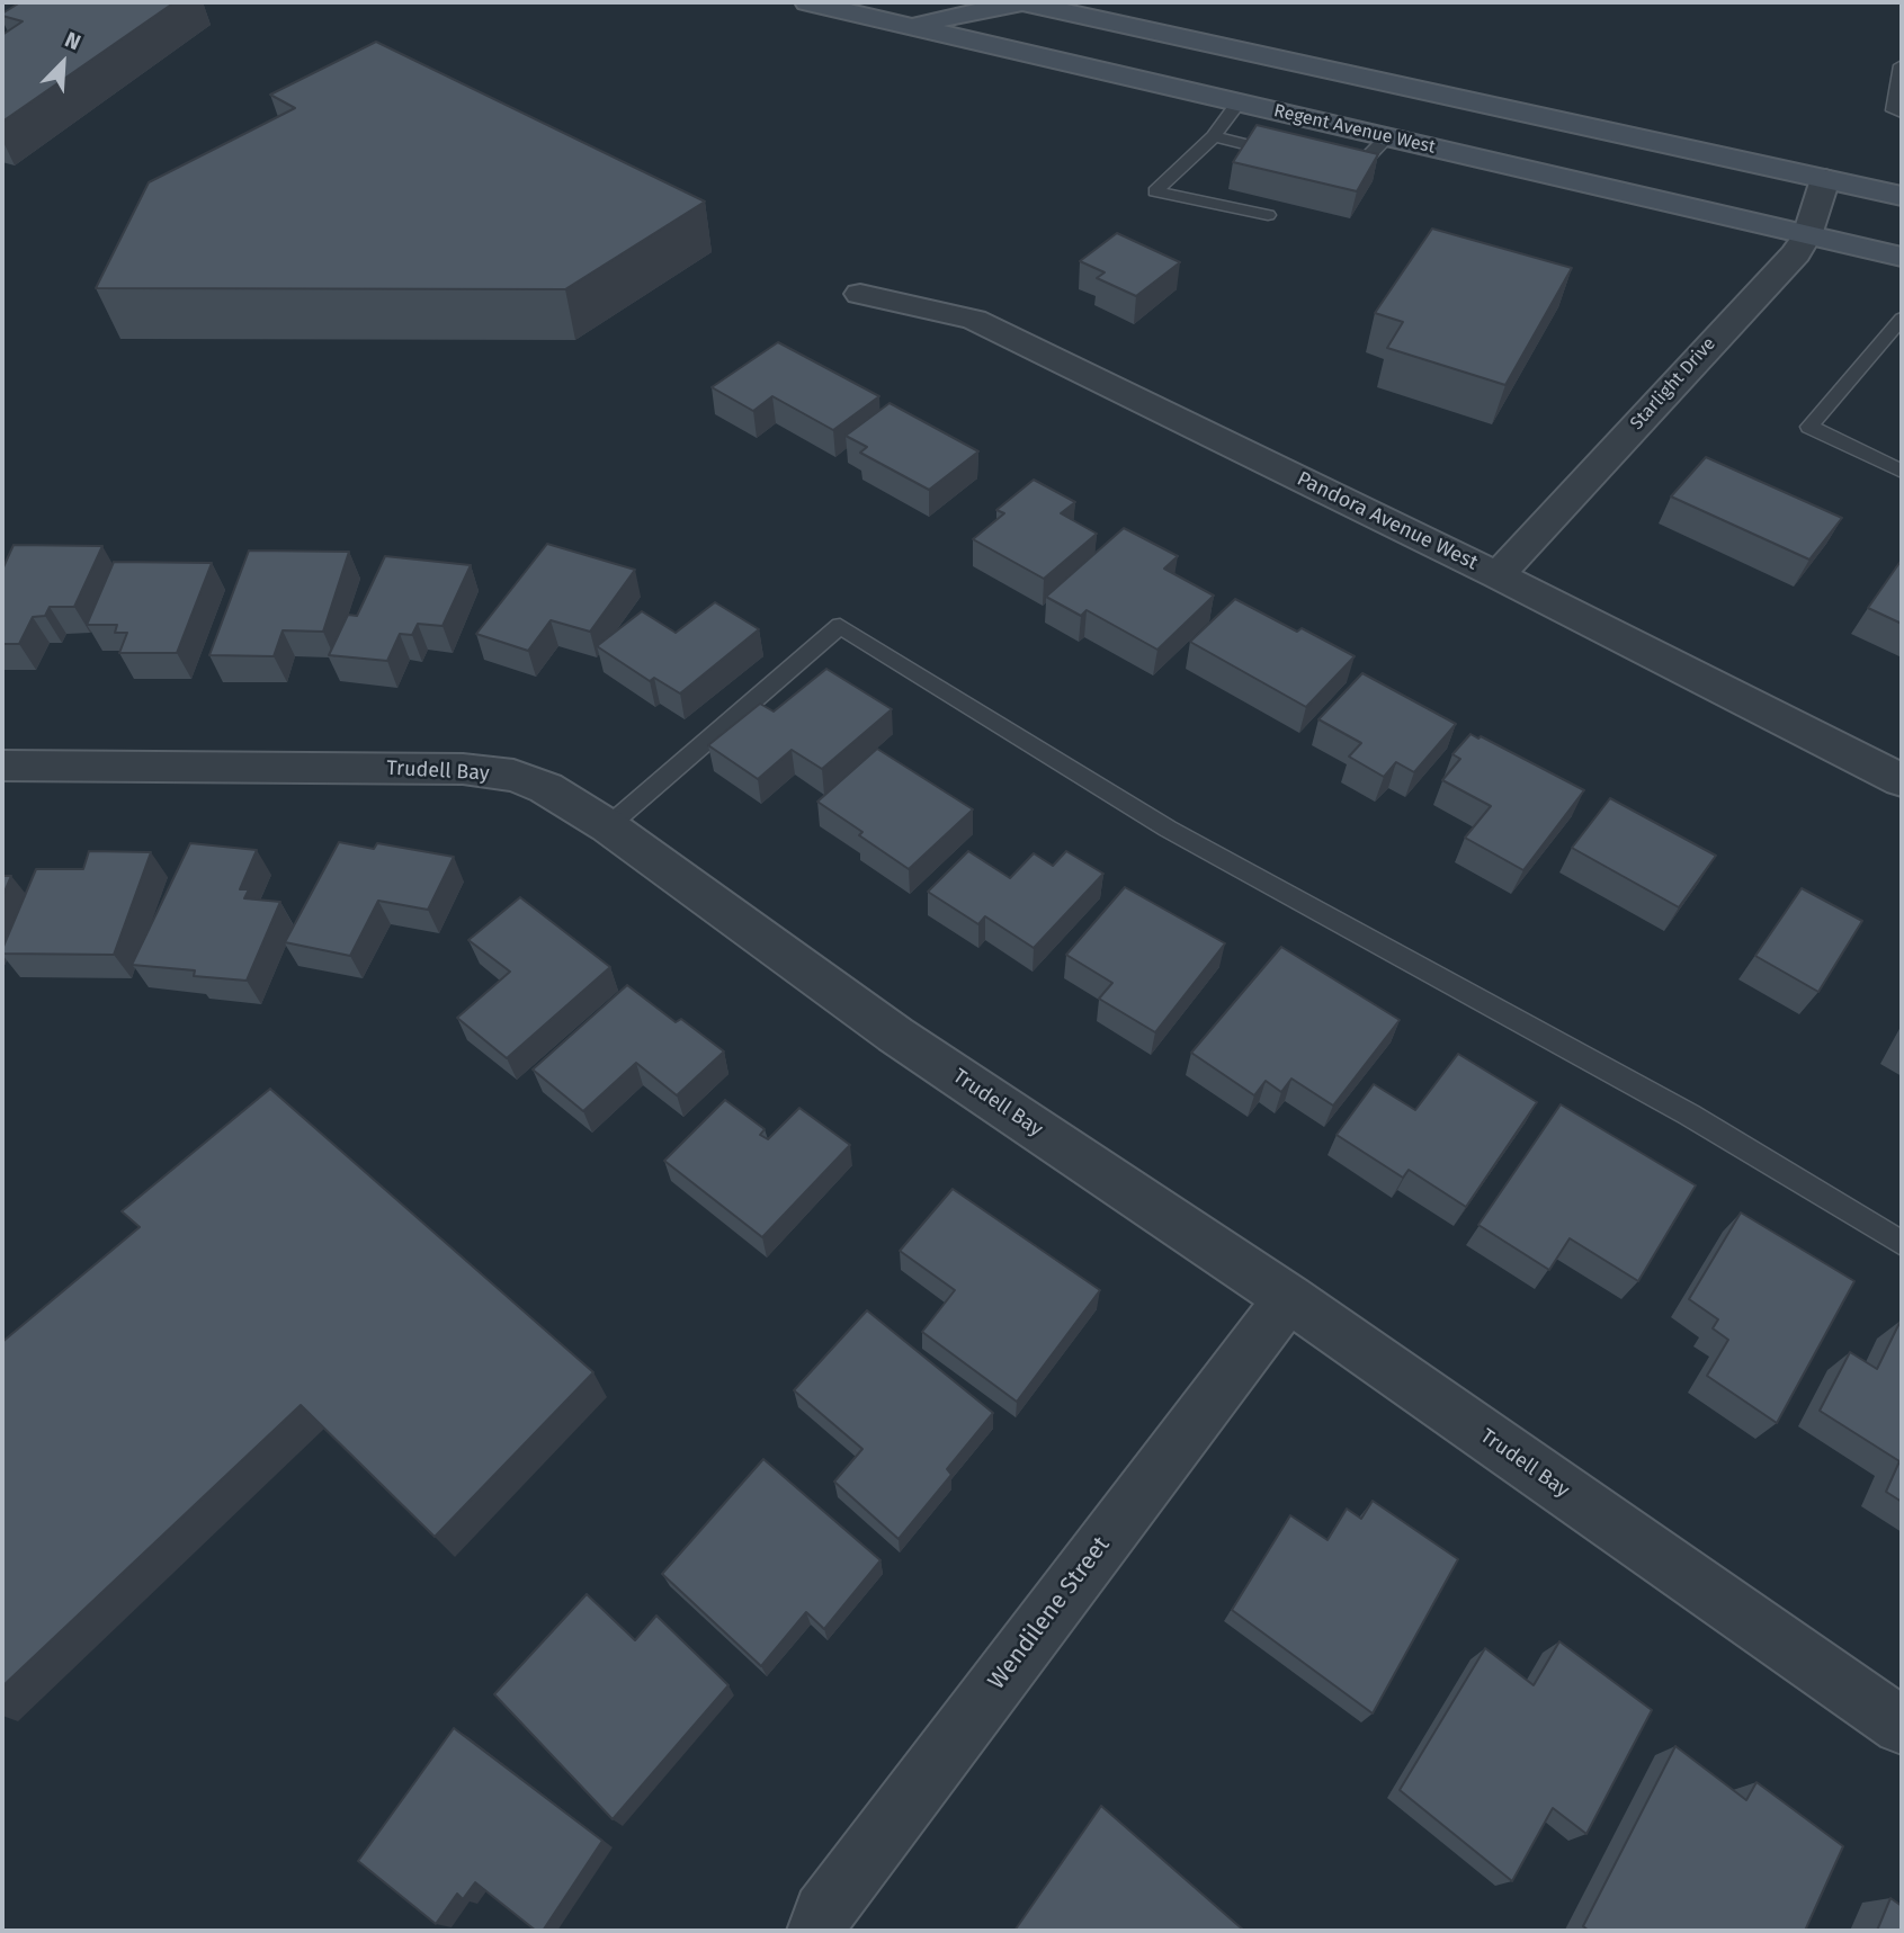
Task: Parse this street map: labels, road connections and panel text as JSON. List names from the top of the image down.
{
  "streets": {
    "main road": ["Regent Avenue West"],
    "street": [
      "Starlight Drive",
      "Pandora Avenue West",
      "Trudell Bay",
      "Wendilene Street"
    ]
  },
  "crossings": [
    ["Regent Avenue West", "Starlight Drive"],
    ["Starlight Drive", "Pandora Avenue West"],
    ["Trudell Bay", "Wendilene Street"]
  ],
  "north": "top right"
}
